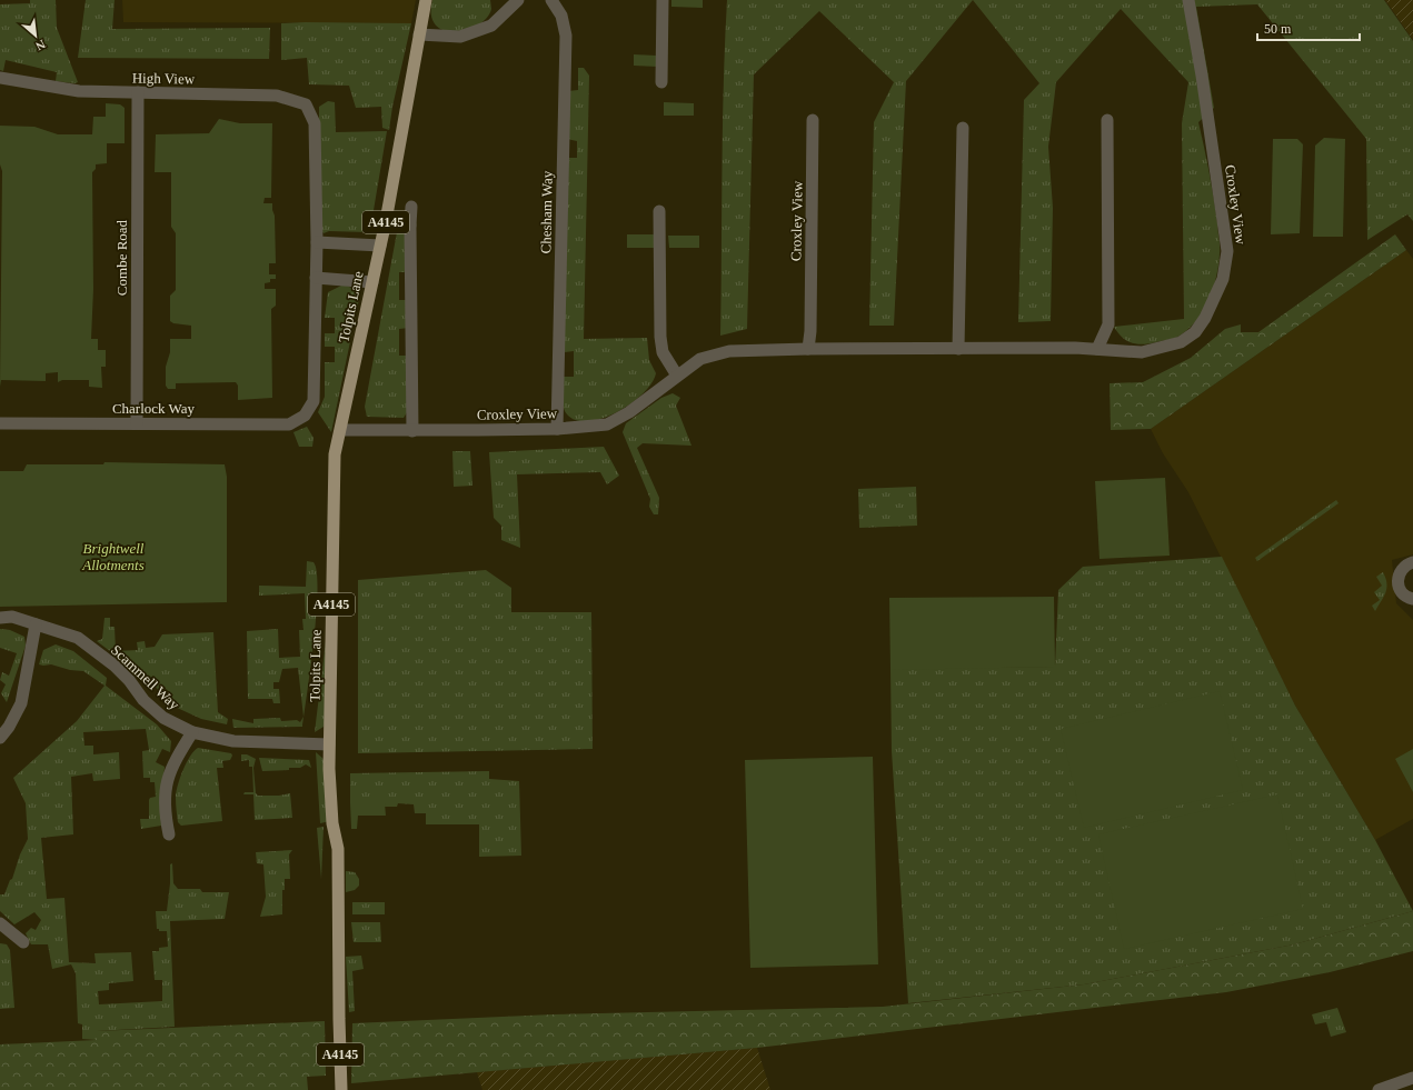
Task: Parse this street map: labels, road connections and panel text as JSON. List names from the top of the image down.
{
  "streets": {
    "main road": ["A4145", "Tolpits Lane"],
    "street": [
      "High View",
      "Croxley View",
      "Chesham Way",
      "Combe Road",
      "Charlock Way",
      "Scammell Way"
    ]
  },
  "crossings": [
    ["High View", "Combe Road"],
    ["High View", "Tolpits Lane"],
    ["Croxley View", "Chesham Way"],
    ["Croxley View", "Tolpits Lane"],
    ["Combe Road", "Charlock Way"],
    ["Tolpits Lane", "Charlock Way"],
    ["Tolpits Lane", "Scammell Way"]
  ],
  "parks": ["Brightwell Allotments"],
  "scale_bar": "50 m",
  "north": "bottom right"
}
